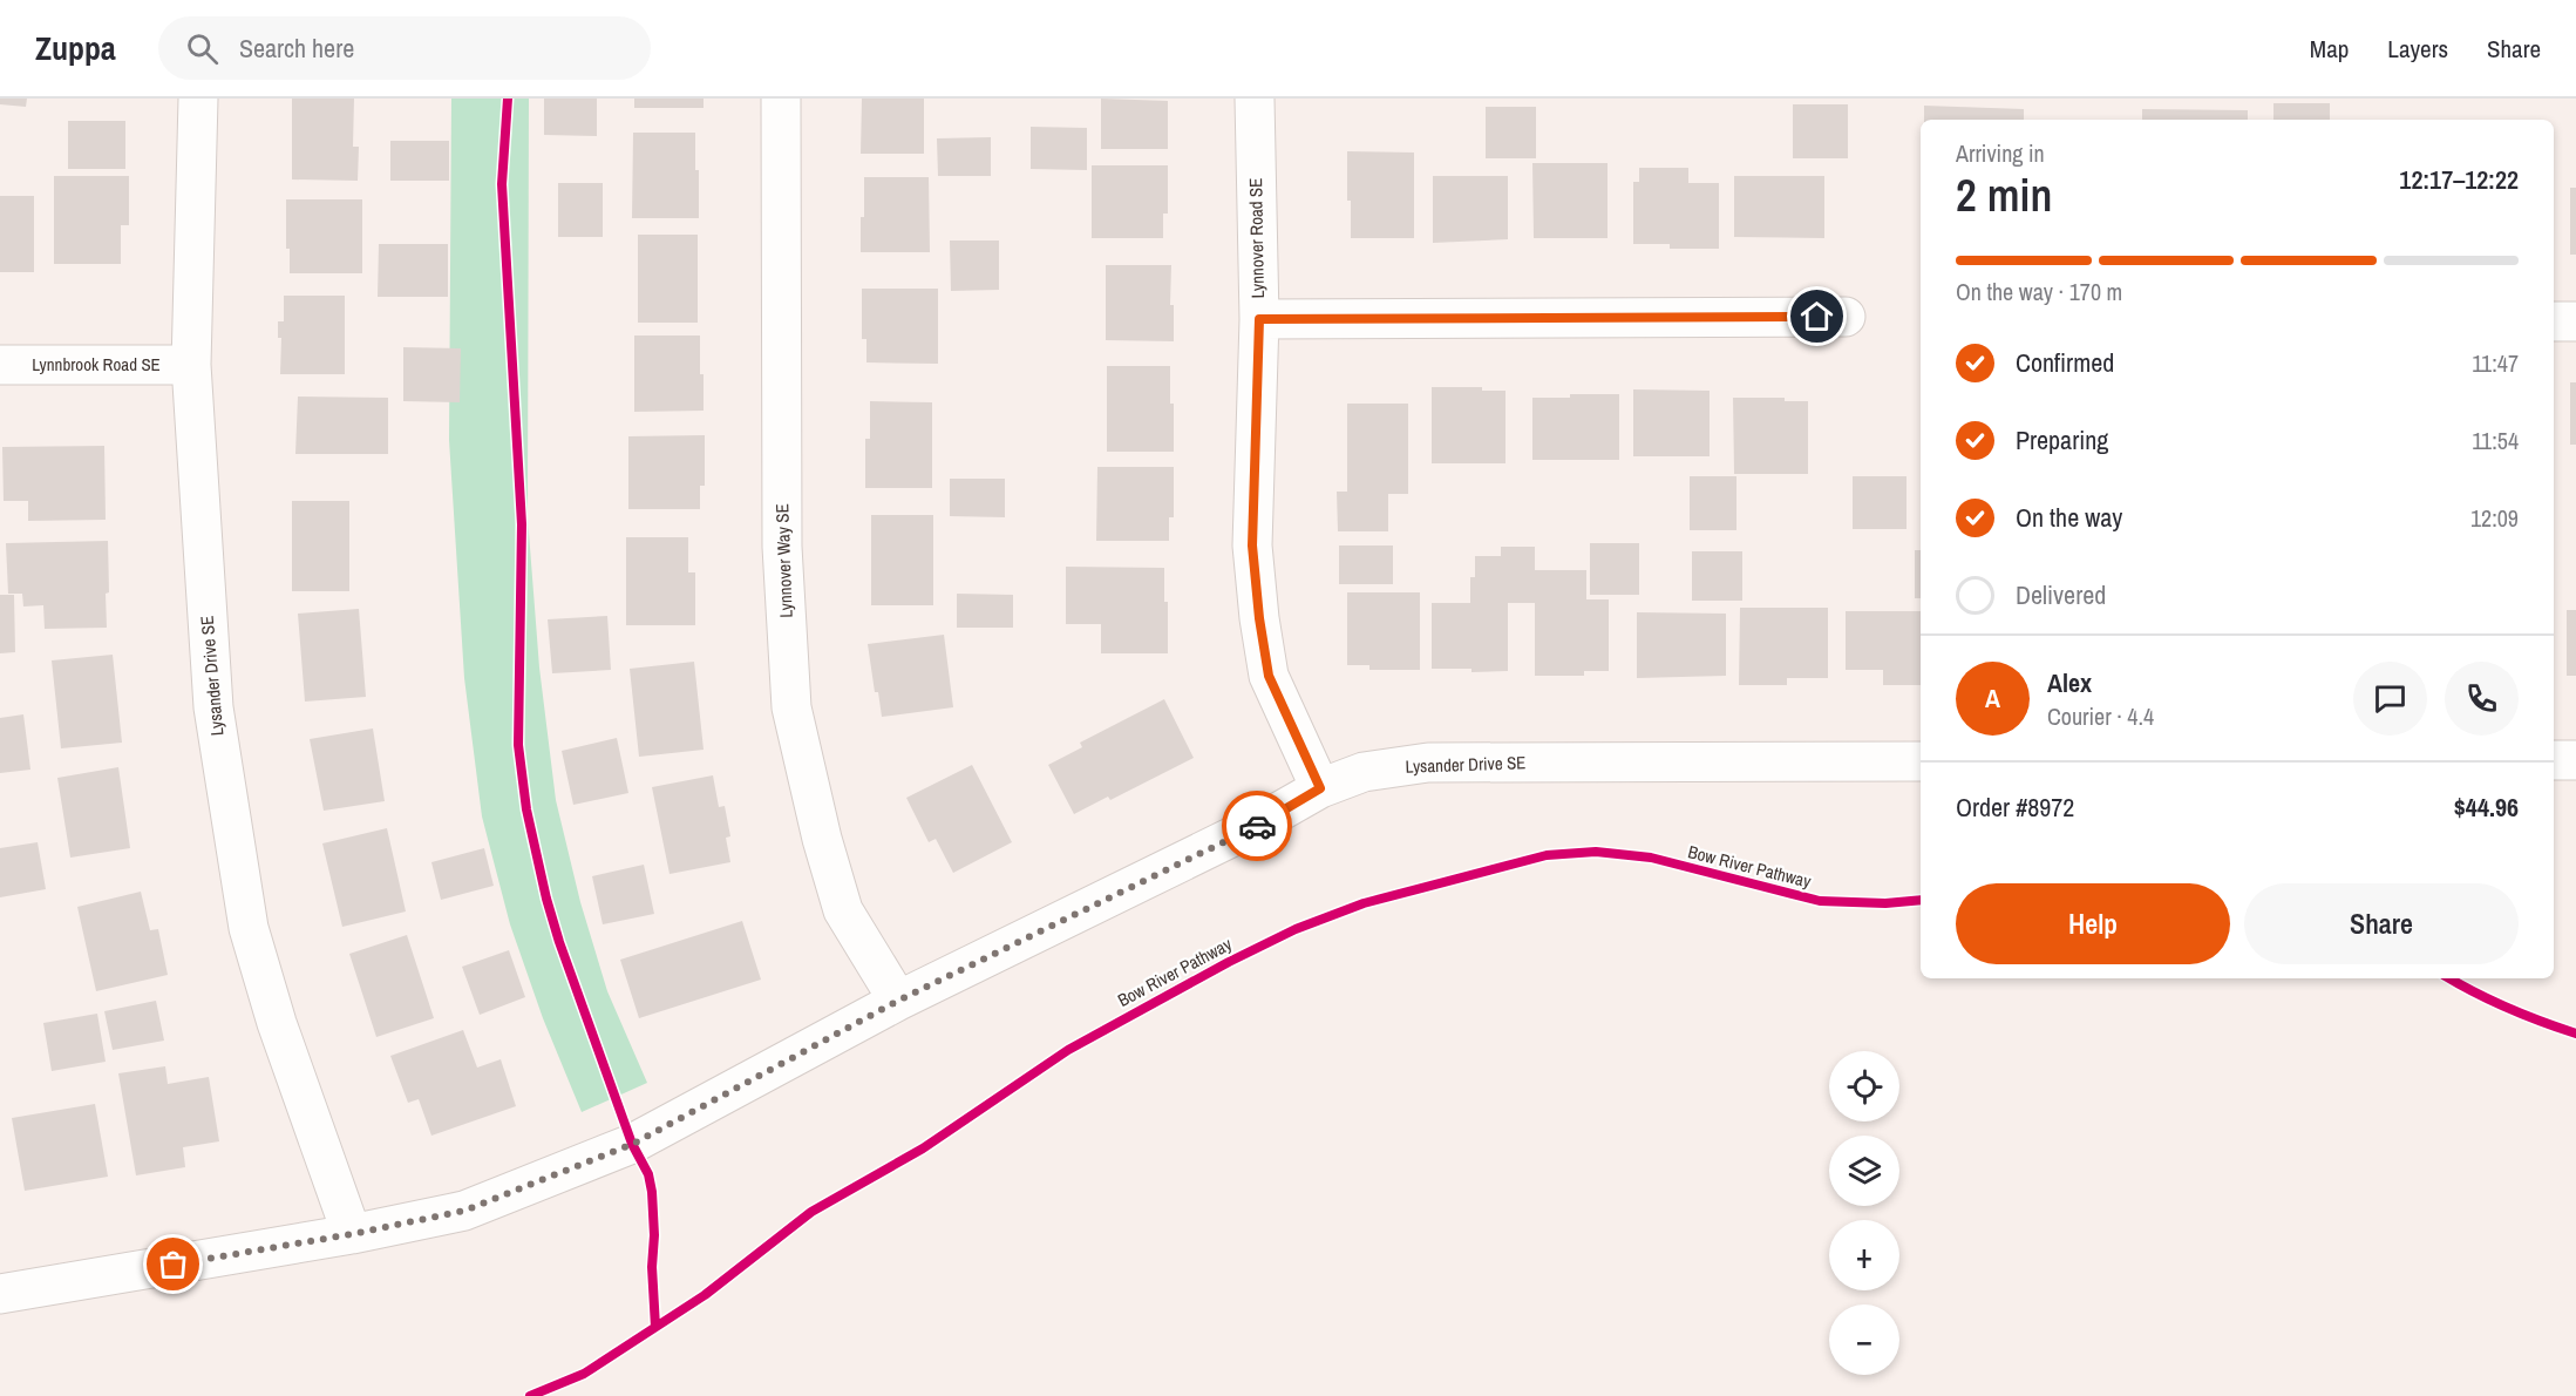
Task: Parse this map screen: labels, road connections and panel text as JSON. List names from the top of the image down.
{
  "streets": {
    "street": [
      "Lynnover Road SE",
      "Lynnbrook Road SE",
      "Lynnover Way SE",
      "Lysander Drive SE"
    ],
    "cycle path": ["Bow River Pathway"]
  },
  "crossings": [
    ["Lynnover Road SE", "Lysander Drive SE"],
    ["Lynnbrook Road SE", "Lysander Drive SE"],
    ["Lynnover Way SE", "Lysander Drive SE"]
  ],
  "page": {
    "header": "Zuppa",
    "search": "Search here",
    "nav": ["Map", "Layers", "Share"],
    "heading": ["2 min", "Arriving in", "12:17–12:22"],
    "panel": [
      "Alex",
      "Courier · 4.4",
      "Order #8972",
      "$44.96"
    ],
    "bar": "On the way · 170 m",
    "list": [
      ["Confirmed", "11:47"],
      ["Preparing", "11:54"],
      ["On the way", "12:09"],
      "Delivered"
    ],
    "round": "A",
    "buttons": ["Help", "Share"],
    "map_buttons": ["+", "−"]
  }
}
